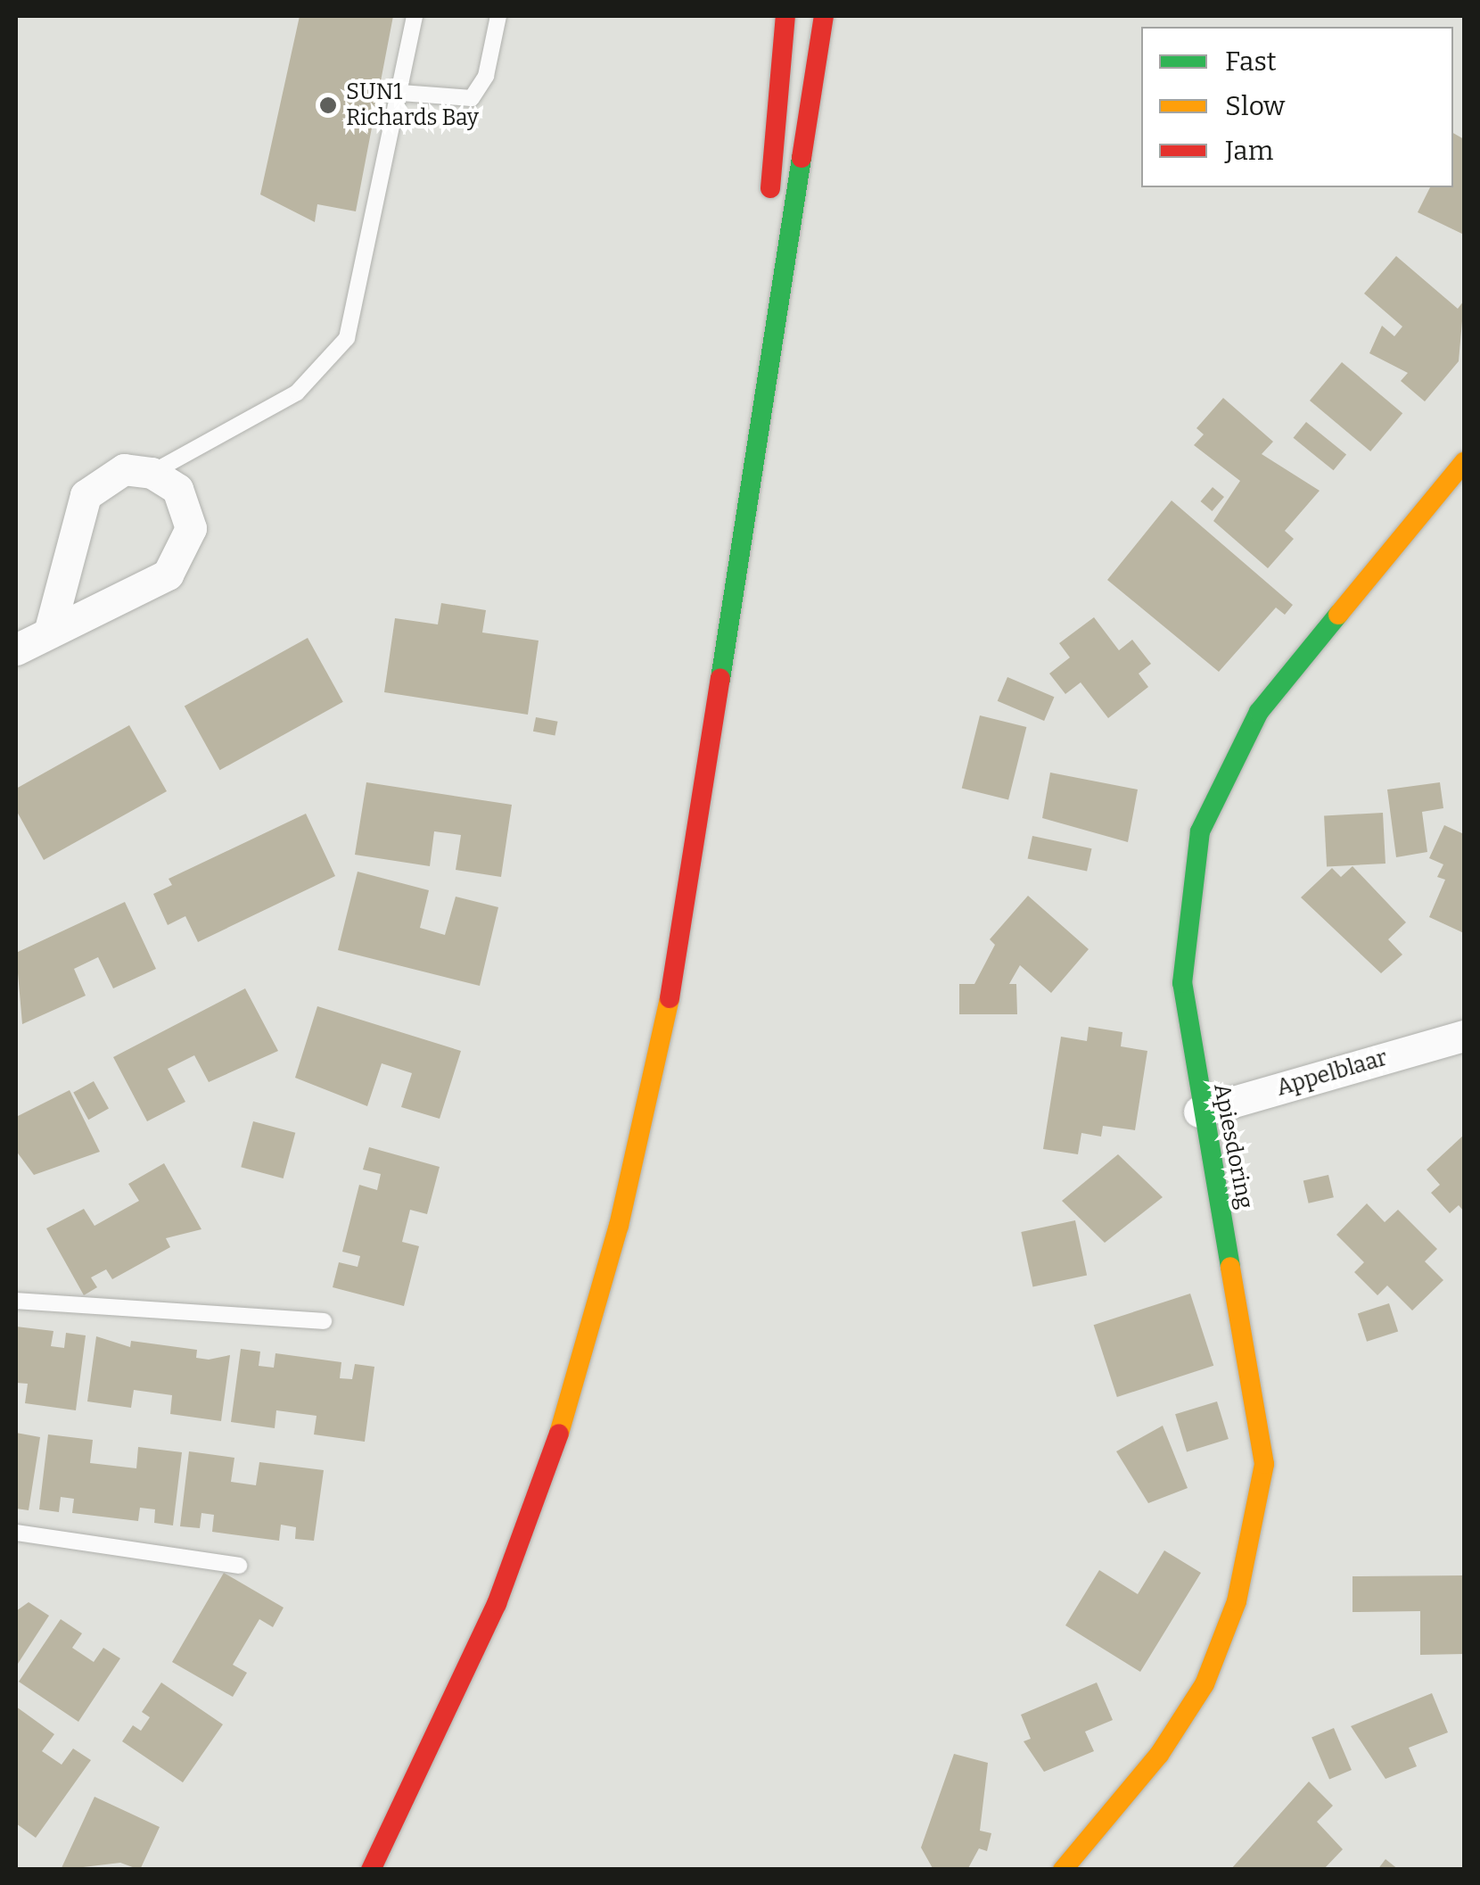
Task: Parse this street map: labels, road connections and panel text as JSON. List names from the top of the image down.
{
  "streets": {
    "street": ["Appelblaar", "Apiesdoring"]
  },
  "crossings": [
    ["Appelblaar", "Apiesdoring"]
  ],
  "places": ["SUN1 Richards Bay"],
  "legend": ["Fast", "Slow", "Jam"]
}
